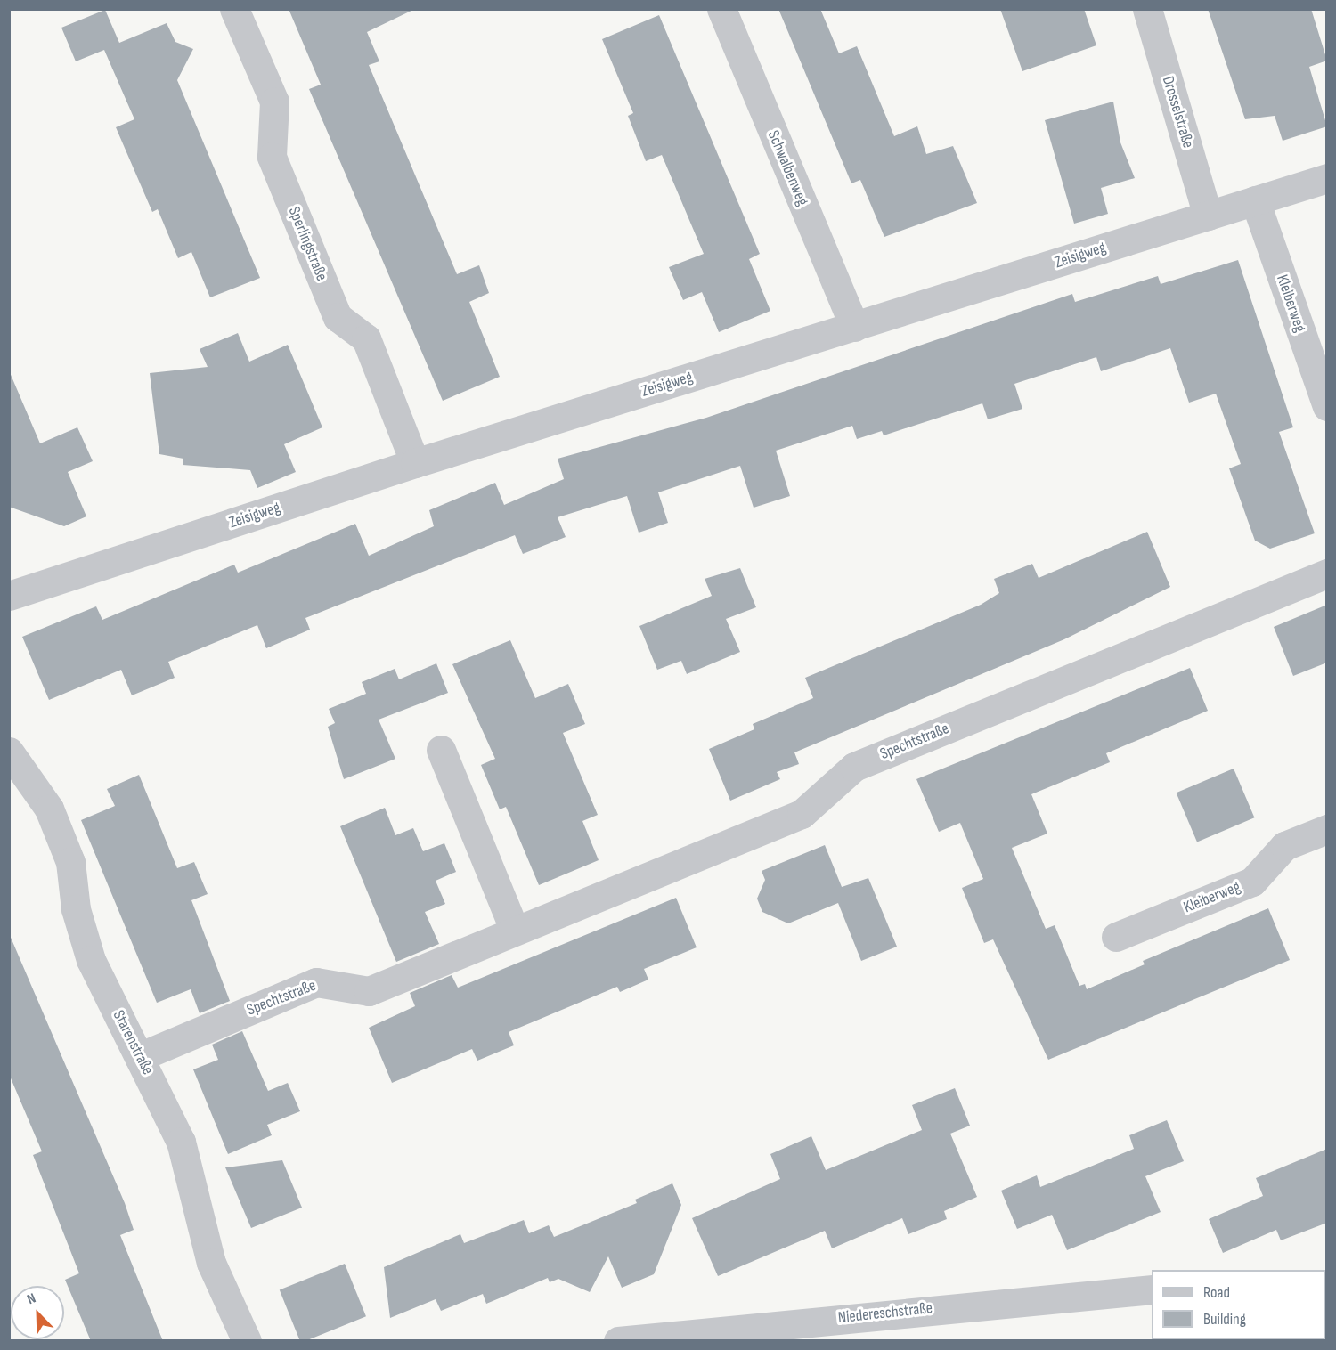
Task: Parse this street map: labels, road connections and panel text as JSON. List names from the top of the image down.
{
  "streets": {
    "street": [
      "Drosselstraße",
      "Schwalbenweg",
      "Sperlingstraße",
      "Zeisigweg",
      "Kleiberweg",
      "Spechtstraße",
      "Starenstraße",
      "Niedereschstraße"
    ]
  },
  "crossings": [
    ["Drosselstraße", "Zeisigweg"],
    ["Schwalbenweg", "Zeisigweg"],
    ["Sperlingstraße", "Zeisigweg"],
    ["Zeisigweg", "Kleiberweg"],
    ["Spechtstraße", "Starenstraße"]
  ],
  "legend": ["Road", "Building"],
  "north": "top left"
}
